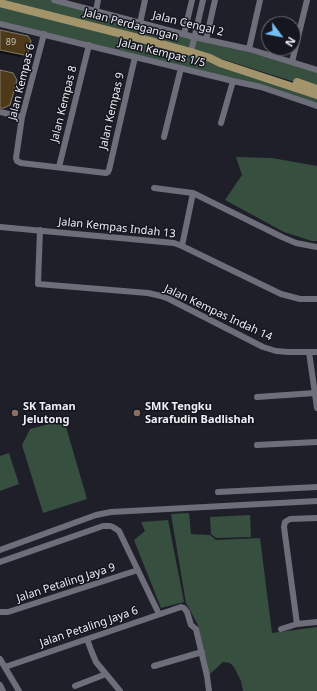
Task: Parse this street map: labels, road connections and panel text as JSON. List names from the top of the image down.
{
  "streets": {
    "main road": ["Jalan Perdagangan"],
    "street": [
      "Jalan Cengal 2",
      "Jalan Kempas 1/5",
      "Jalan Kempas 6",
      "Jalan Kempas 8",
      "Jalan Kempas 9",
      "Jalan Kempas Indah 13",
      "Jalan Kempas Indah 14",
      "Jalan Petaling Jaya 9",
      "Jalan Petaling Jaya 6"
    ]
  },
  "crossings": [
    ["Jalan Kempas 1/5", "Jalan Kempas 6"],
    ["Jalan Kempas 1/5", "Jalan Kempas 8"],
    ["Jalan Kempas 1/5", "Jalan Kempas 9"],
    ["Jalan Kempas 6", "Jalan Kempas 8"],
    ["Jalan Kempas 6", "Jalan Kempas 9"],
    ["Jalan Kempas 8", "Jalan Kempas 9"],
    ["Jalan Kempas Indah 13", "Jalan Kempas Indah 14"]
  ],
  "places": ["SK Taman Jelutong", "SMK Tengku Sarafudin Badlishah"],
  "house_numbers": ["89"],
  "north": "bottom right"
}
